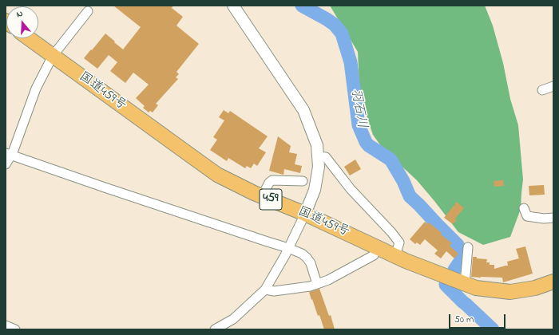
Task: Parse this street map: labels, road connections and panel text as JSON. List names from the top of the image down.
{
  "streets": {
    "highway": ["国道459号", "459"]
  },
  "water": ["羽石川"],
  "scale_bar": "50 m",
  "north": "top"
}
